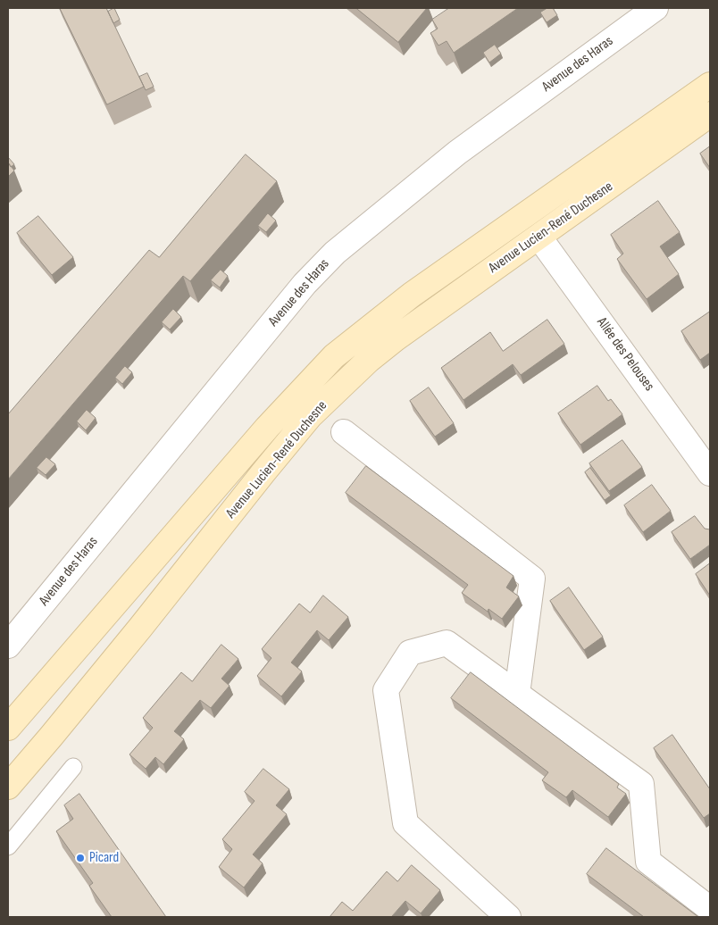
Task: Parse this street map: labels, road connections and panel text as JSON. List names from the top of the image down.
{
  "streets": {
    "main road": ["Avenue Lucien-René Duchesne"],
    "street": ["Avenue des Haras", "Allée des Pelouses"]
  },
  "crossings": [
    ["Avenue Lucien-René Duchesne", "Allée des Pelouses"]
  ],
  "places": ["Picard"]
}
